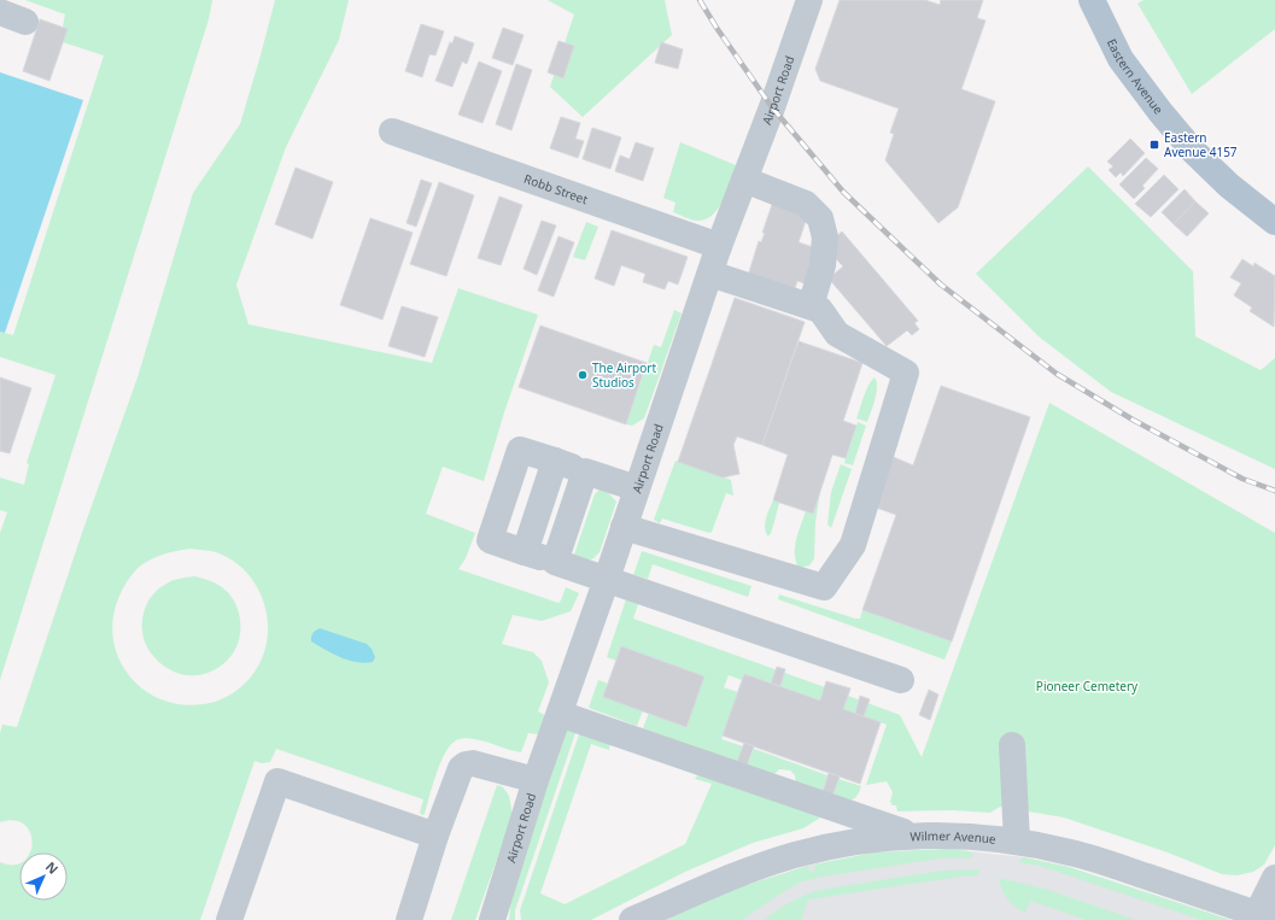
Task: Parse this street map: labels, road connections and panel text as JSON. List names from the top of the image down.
{
  "streets": {
    "main road": ["Eastern Avenue"],
    "street": ["Airport Road", "Robb Street", "Wilmer Avenue"]
  },
  "crossings": [
    ["Airport Road", "Robb Street"]
  ],
  "parks": ["Pioneer Cemetery"],
  "places": {
    "transit": ["Eastern Avenue 4157"],
    "other": ["The Airport Studios"]
  },
  "north": "top right"
}
